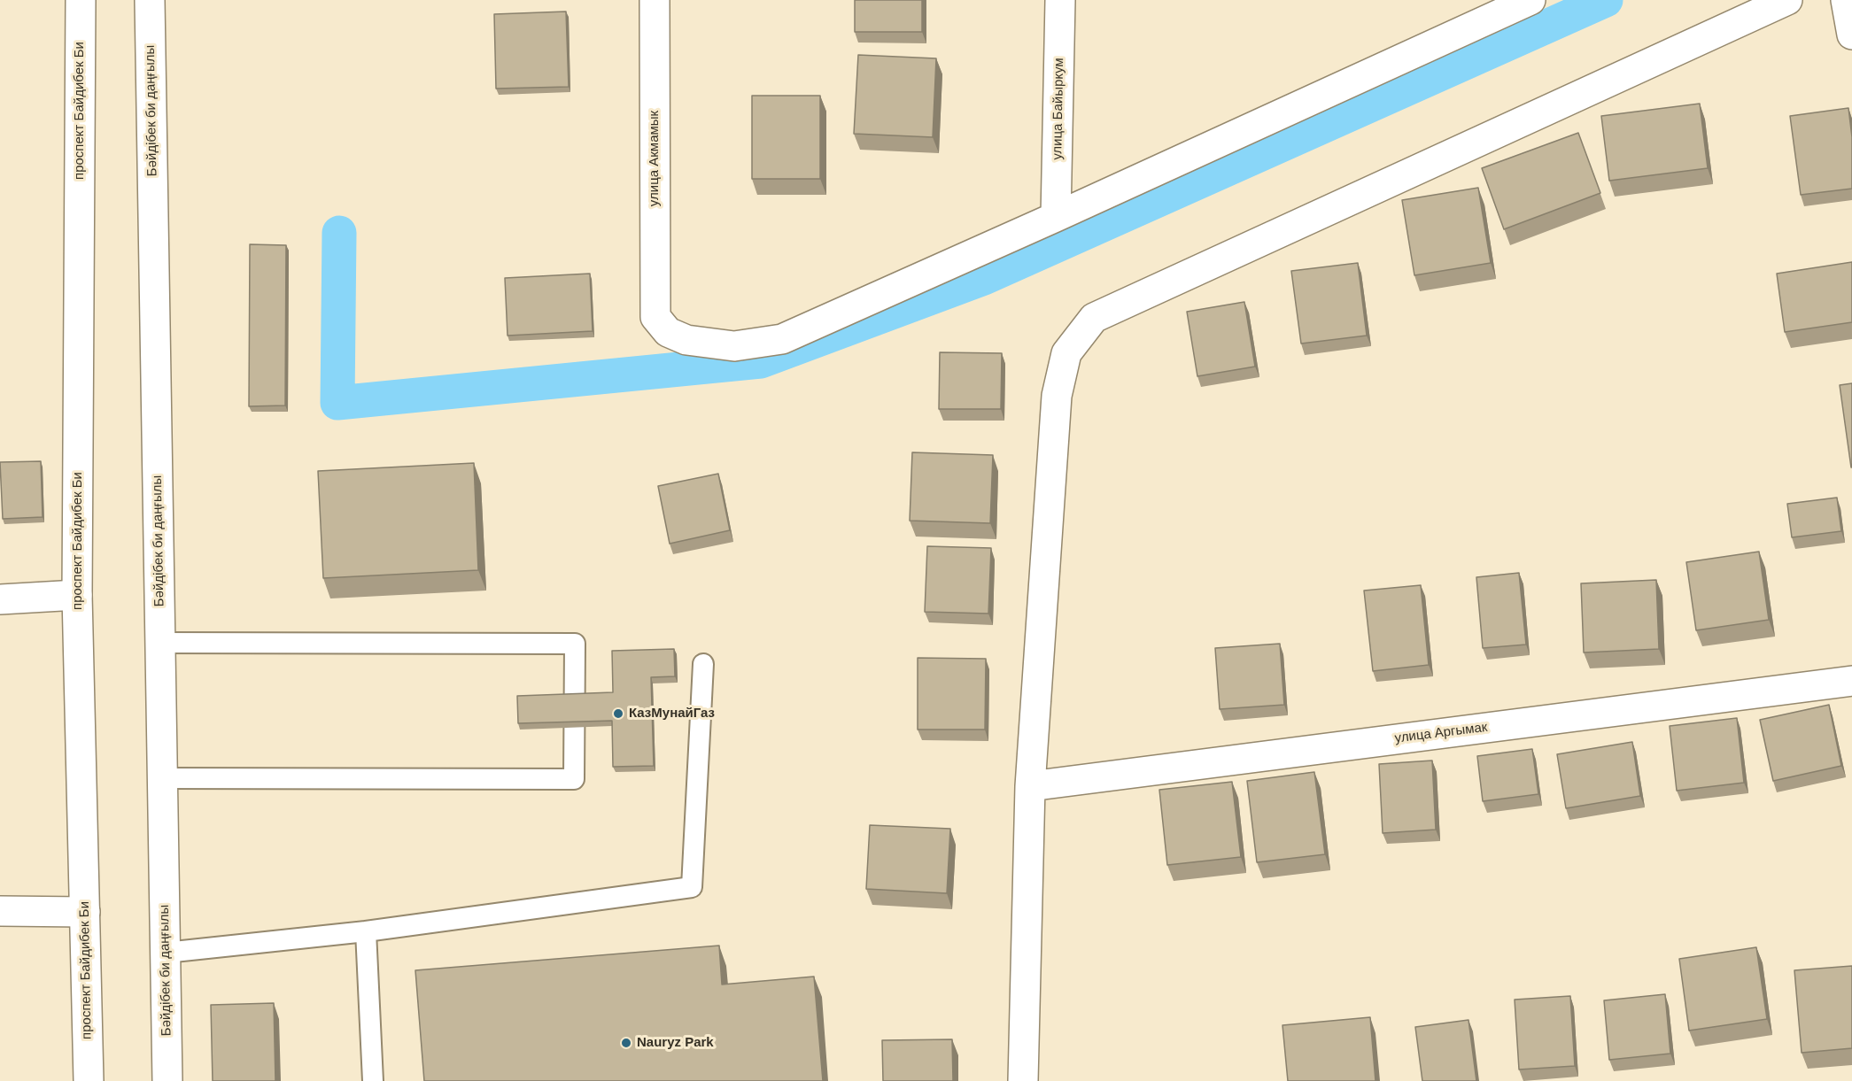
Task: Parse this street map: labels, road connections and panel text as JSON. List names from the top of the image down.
{
  "streets": {
    "street": [
      "улица Байыркум",
      "проспект Байдибек Би",
      "Бәйдібек би даңғылы",
      "улица Акмамык",
      "улица Аргымак"
    ]
  },
  "crossings": [
    ["улица Байыркум", "улица Акмамык"]
  ],
  "places": ["КазМунайГаз", "Nauryz Park"]
}
